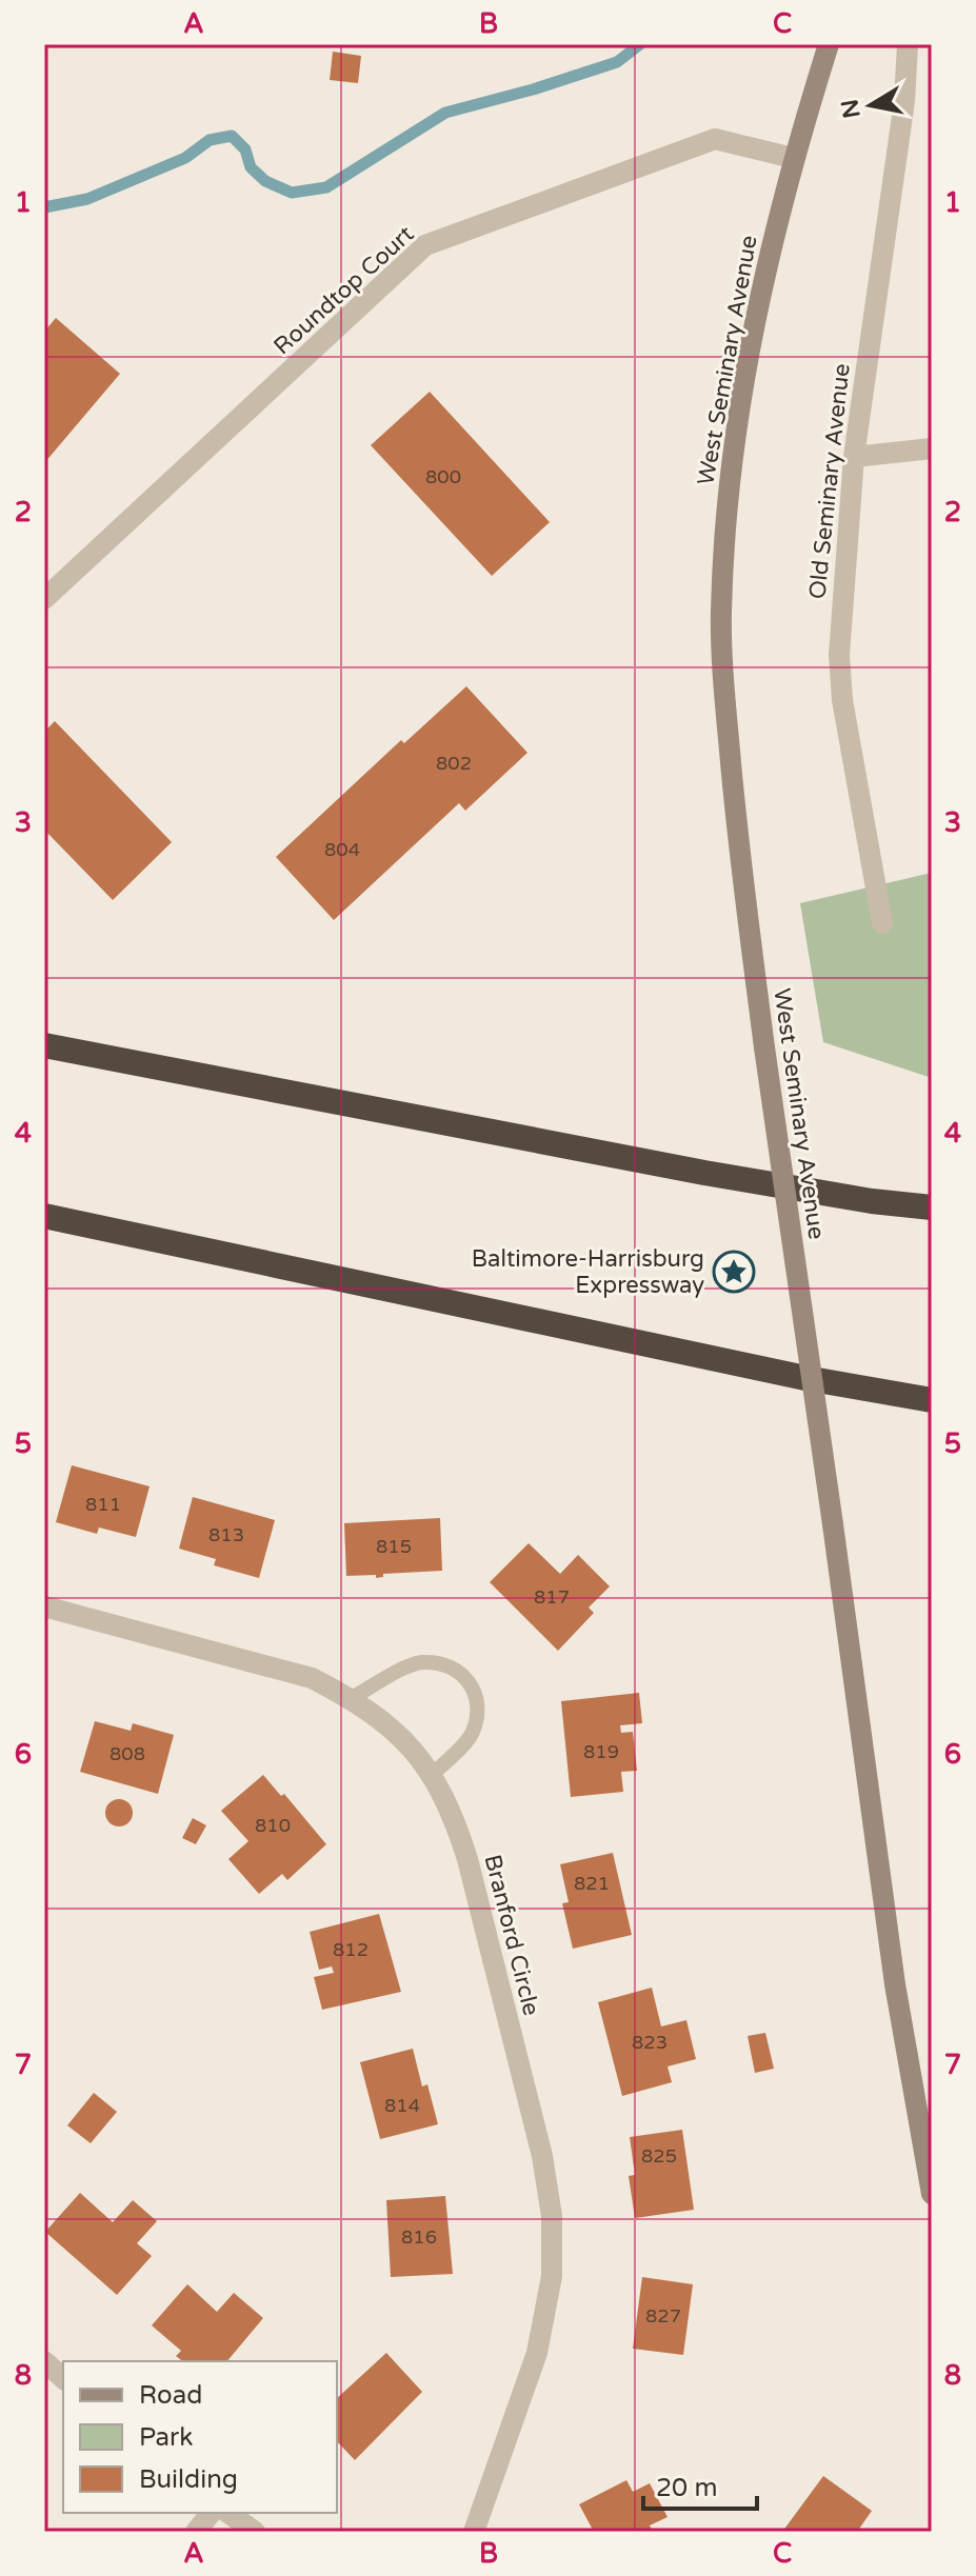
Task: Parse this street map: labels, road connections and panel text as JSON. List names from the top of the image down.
{
  "streets": {
    "main road": ["West Seminary Avenue"],
    "street": ["Roundtop Court", "Old Seminary Avenue", "Branford Circle"]
  },
  "crossings": [
    ["Roundtop Court", "West Seminary Avenue"]
  ],
  "places": {
    "place": ["Baltimore-Harrisburg Expressway"]
  },
  "house_numbers": [
    "800",
    "802",
    "804",
    "811",
    "813",
    "815",
    "817",
    "819",
    "808",
    "810",
    "821",
    "812",
    "823",
    "814",
    "825",
    "816",
    "827"
  ],
  "legend": ["Road", "Park", "Building"],
  "scale_bar": "20 m",
  "north": "left",
  "grid": {
    "columns": ["A", "B", "C"],
    "rows": [
      "1",
      "2",
      "3",
      "4",
      "5",
      "6",
      "7",
      "8"
    ]
  }
}
